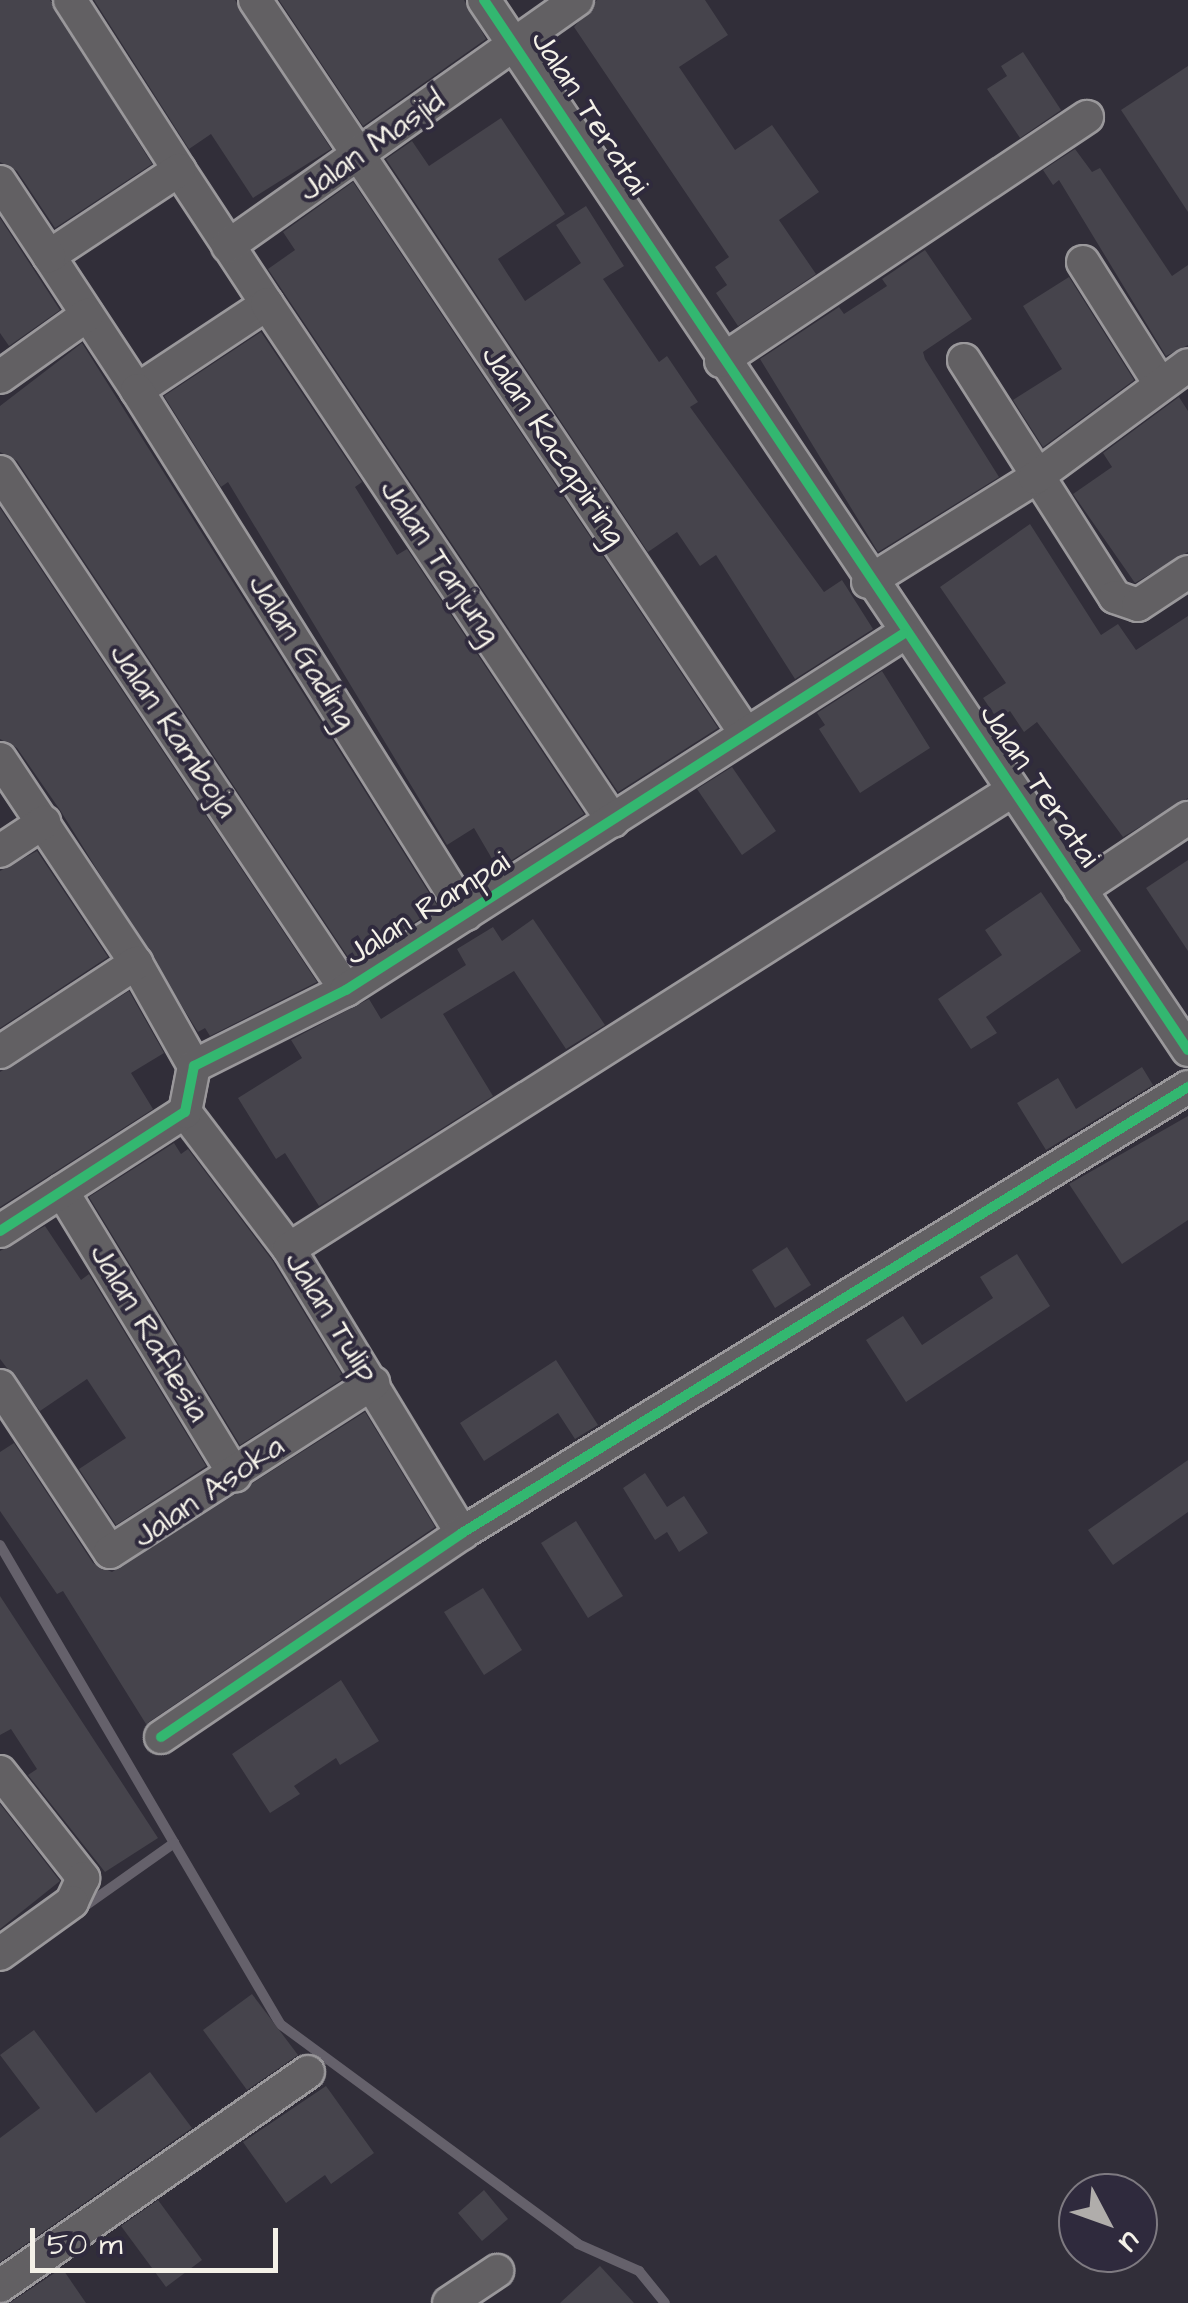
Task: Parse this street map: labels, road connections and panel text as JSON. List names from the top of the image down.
{
  "streets": {
    "street": [
      "Jalan Teratai",
      "Jalan Masjid",
      "Jalan Kacapiring",
      "Jalan Tanjung",
      "Jalan Gading",
      "Jalan Kamboja",
      "Jalan Rampai",
      "Jalan Tulip",
      "Jalan Raflesia",
      "Jalan Asoka"
    ]
  },
  "crossings": [
    ["Jalan Teratai", "Jalan Masjid"],
    ["Jalan Teratai", "Jalan Rampai"],
    ["Jalan Masjid", "Jalan Kacapiring"],
    ["Jalan Masjid", "Jalan Tanjung"],
    ["Jalan Kacapiring", "Jalan Rampai"],
    ["Jalan Tanjung", "Jalan Rampai"],
    ["Jalan Gading", "Jalan Rampai"],
    ["Jalan Kamboja", "Jalan Rampai"],
    ["Jalan Tulip", "Jalan Asoka"],
    ["Jalan Raflesia", "Jalan Asoka"]
  ],
  "scale_bar": "50 m",
  "north": "bottom right"
}
